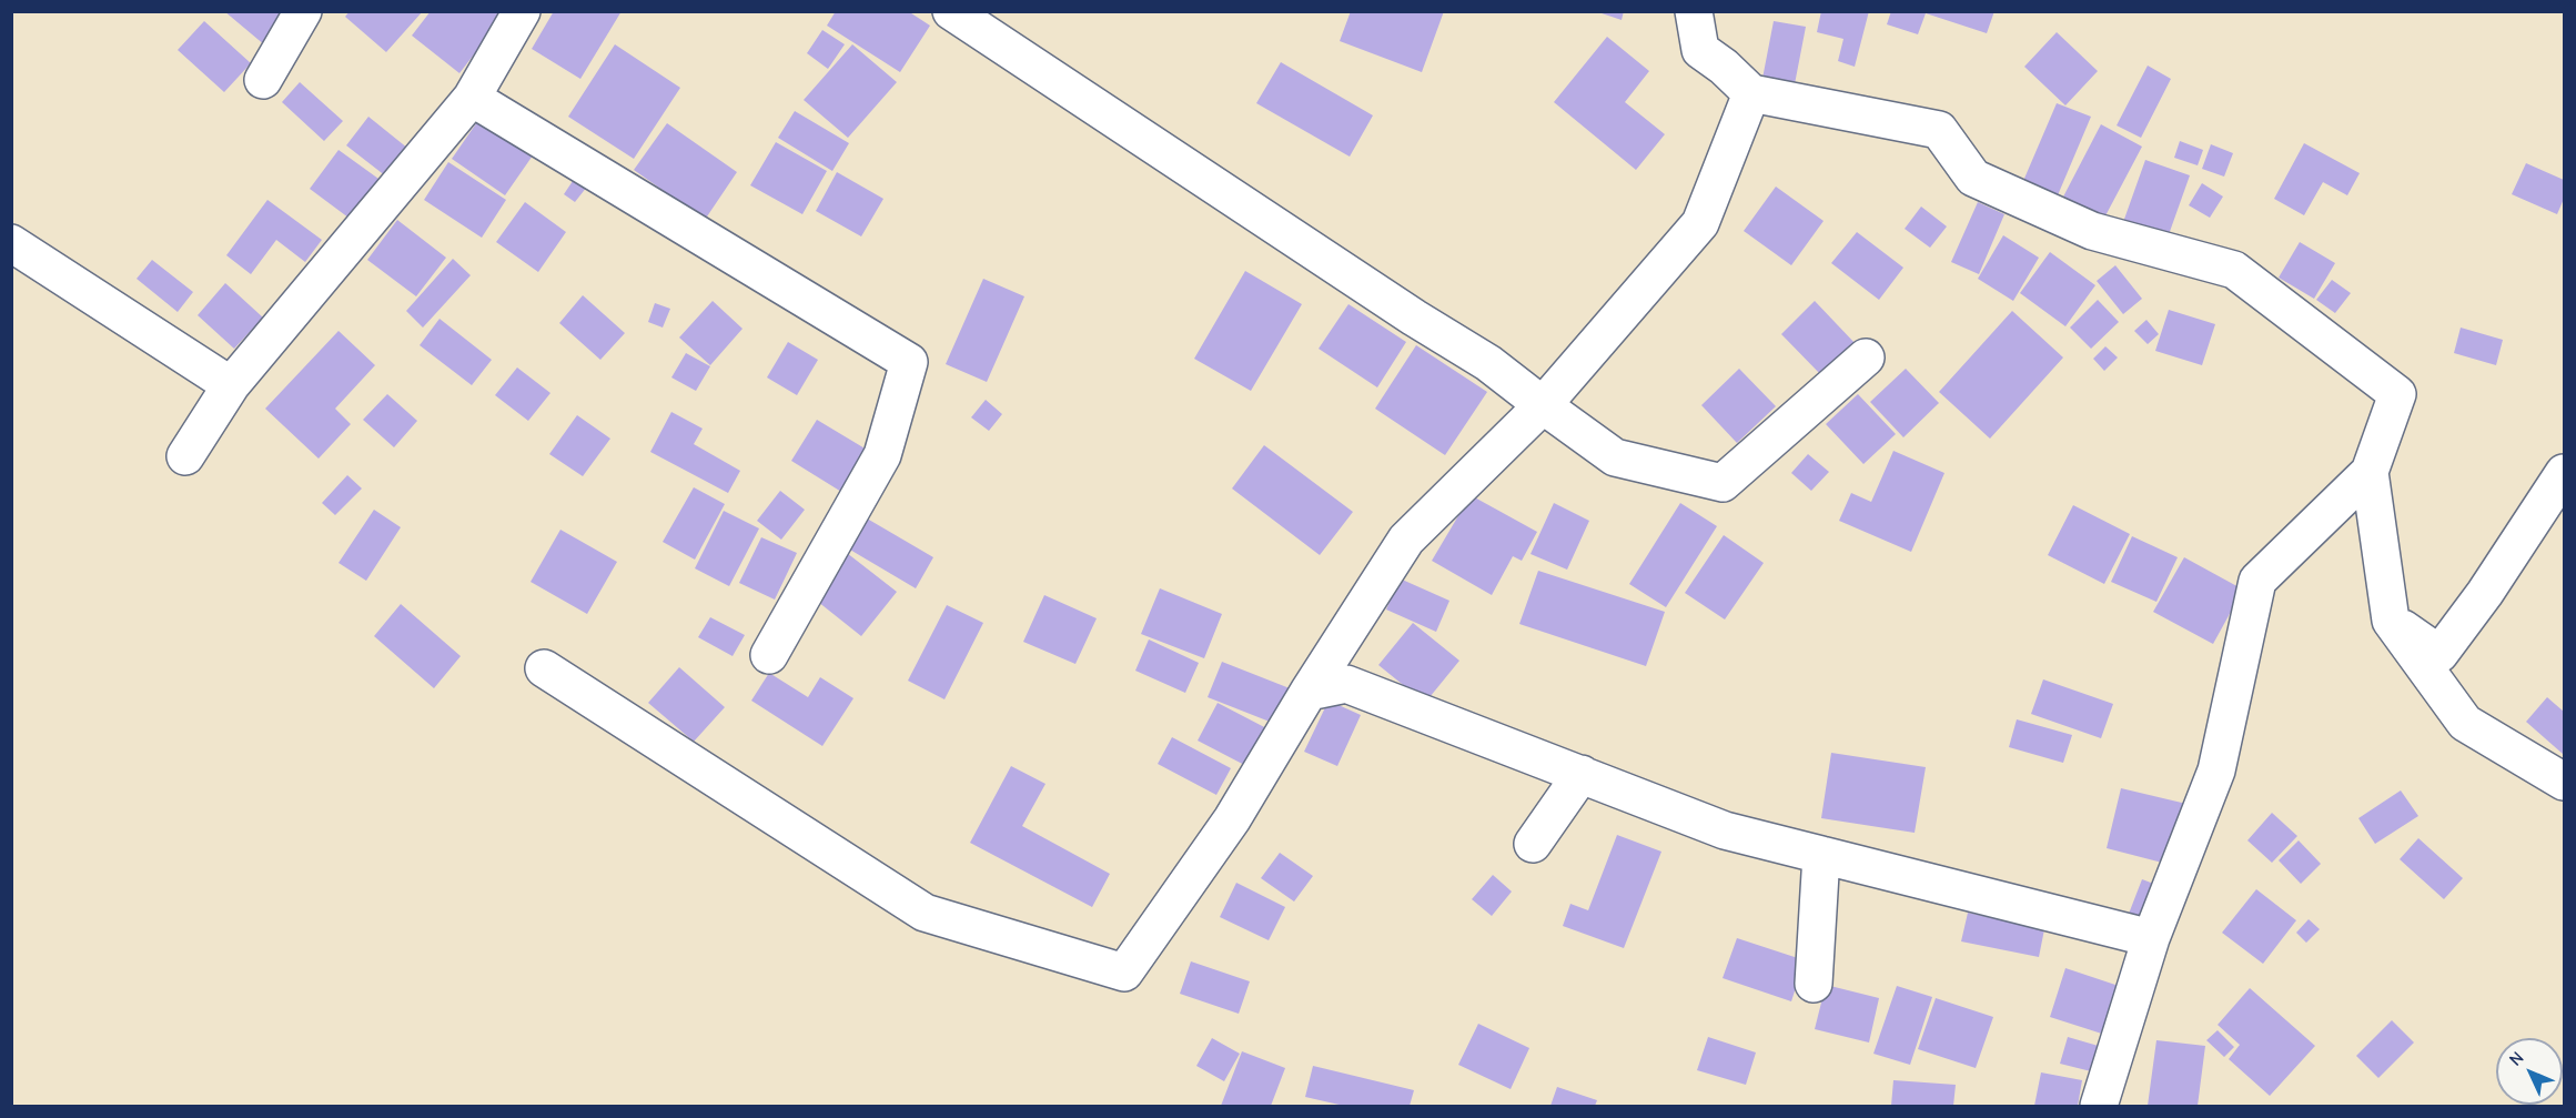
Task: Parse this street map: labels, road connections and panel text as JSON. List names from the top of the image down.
{
  "north": "top left"
}
